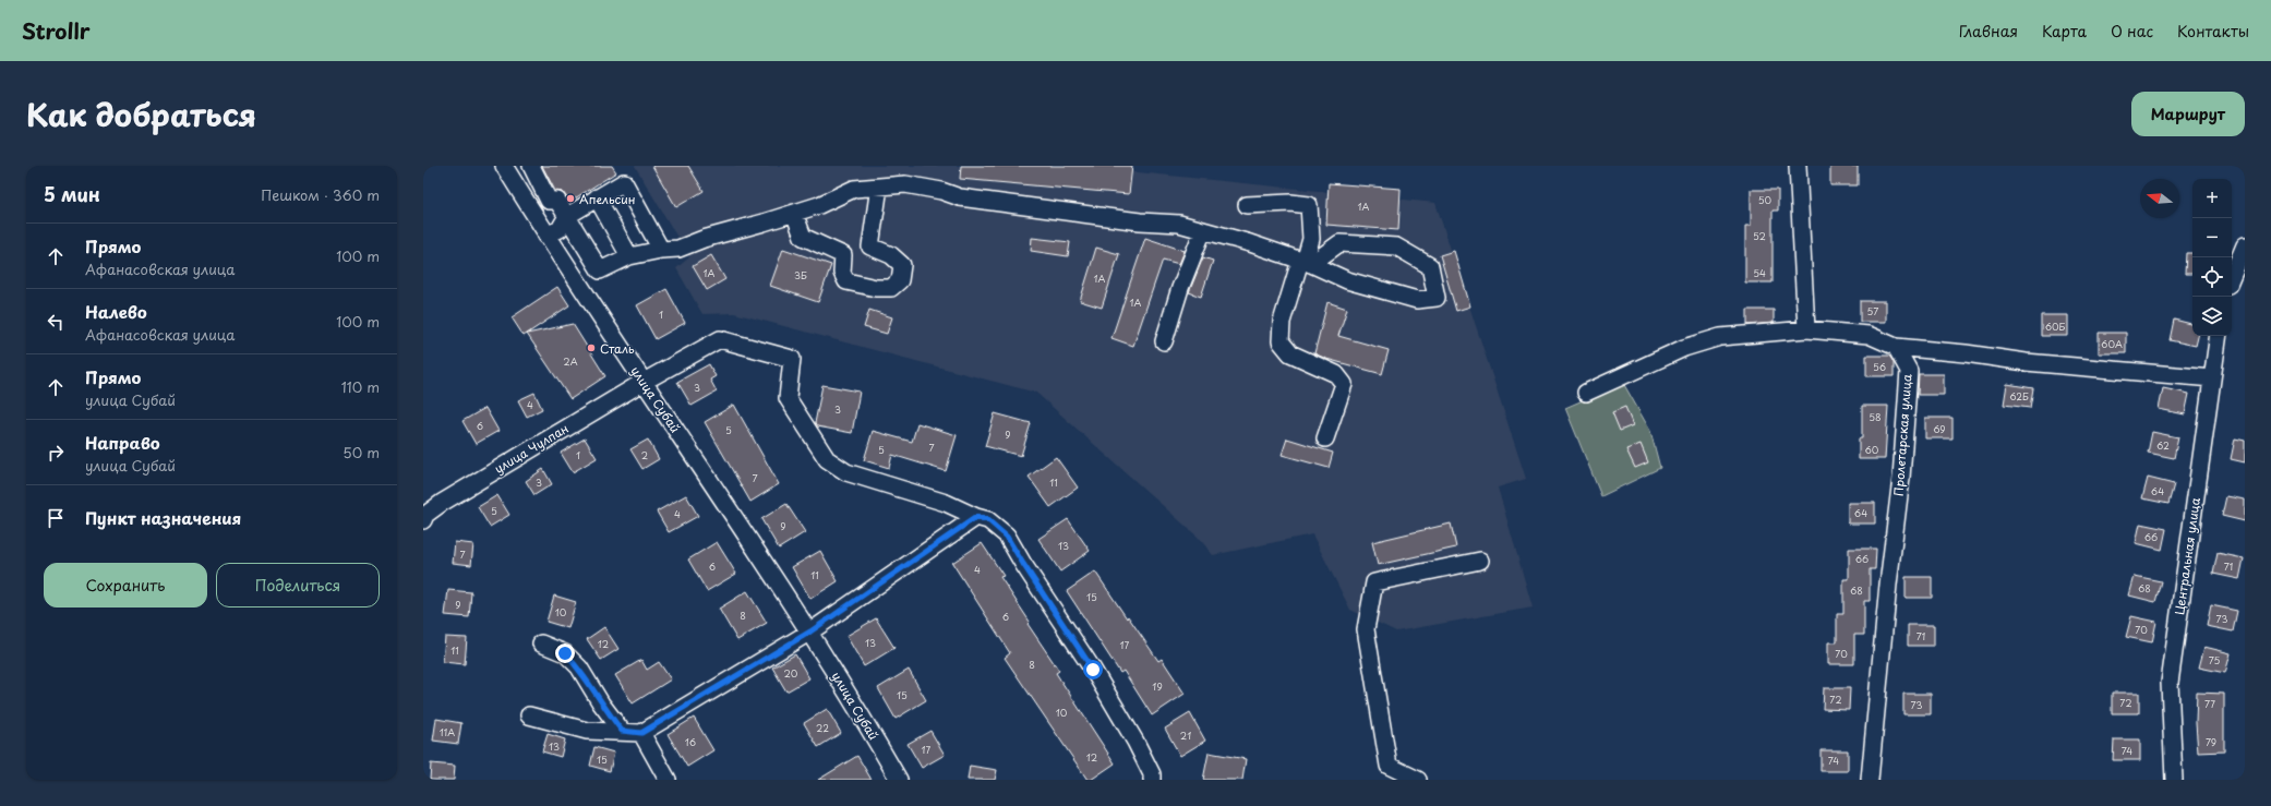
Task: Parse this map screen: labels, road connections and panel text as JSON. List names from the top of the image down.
{
  "streets": {
    "street": [
      "улица Субай",
      "Пролетарская улица",
      "улица Чулпан",
      "Центральная улица"
    ]
  },
  "crossings": [
    ["улица Субай", "улица Чулпан"]
  ],
  "places": ["Апельсин", "Сталь"],
  "house_numbers": [
    "50",
    "1А",
    "52",
    "1А",
    "54",
    "3Б",
    "1А",
    "1А",
    "57",
    "1",
    "60Б",
    "60А",
    "2А",
    "56",
    "3",
    "62Б",
    "4",
    "3",
    "58",
    "6",
    "69",
    "5",
    "9",
    "62",
    "7",
    "5",
    "60",
    "1",
    "2",
    "7",
    "3",
    "11",
    "64",
    "5",
    "64",
    "4",
    "9",
    "66",
    "13",
    "7",
    "66",
    "6",
    "71",
    "4",
    "11",
    "68",
    "68",
    "15",
    "9",
    "10",
    "8",
    "6",
    "73",
    "70",
    "71",
    "13",
    "12",
    "17",
    "11",
    "70",
    "75",
    "8",
    "20",
    "19",
    "15",
    "72",
    "72",
    "77",
    "73",
    "10",
    "22",
    "11А",
    "21",
    "16",
    "79",
    "13",
    "17",
    "74",
    "12",
    "15",
    "74"
  ],
  "north": "left",
  "page": {
    "header": "Strollr",
    "nav": [
      "Главная",
      "Карта",
      "О нас",
      "Контакты"
    ],
    "title": "Как добраться",
    "buttons": [
      "Маршрут",
      ["Сохранить", "Поделиться"]
    ],
    "heading": ["5 мин", "Пешком · 360 m"],
    "map_buttons": ["+", "−"],
    "list": [
      ["Прямо", "Афанасовская улица", "100 m"],
      ["Налево", "Афанасовская улица", "100 m"],
      ["Прямо", "улица Субай", "110 m"],
      ["Направо", "улица Субай", "50 m"],
      "Пункт назначения"
    ]
  }
}
